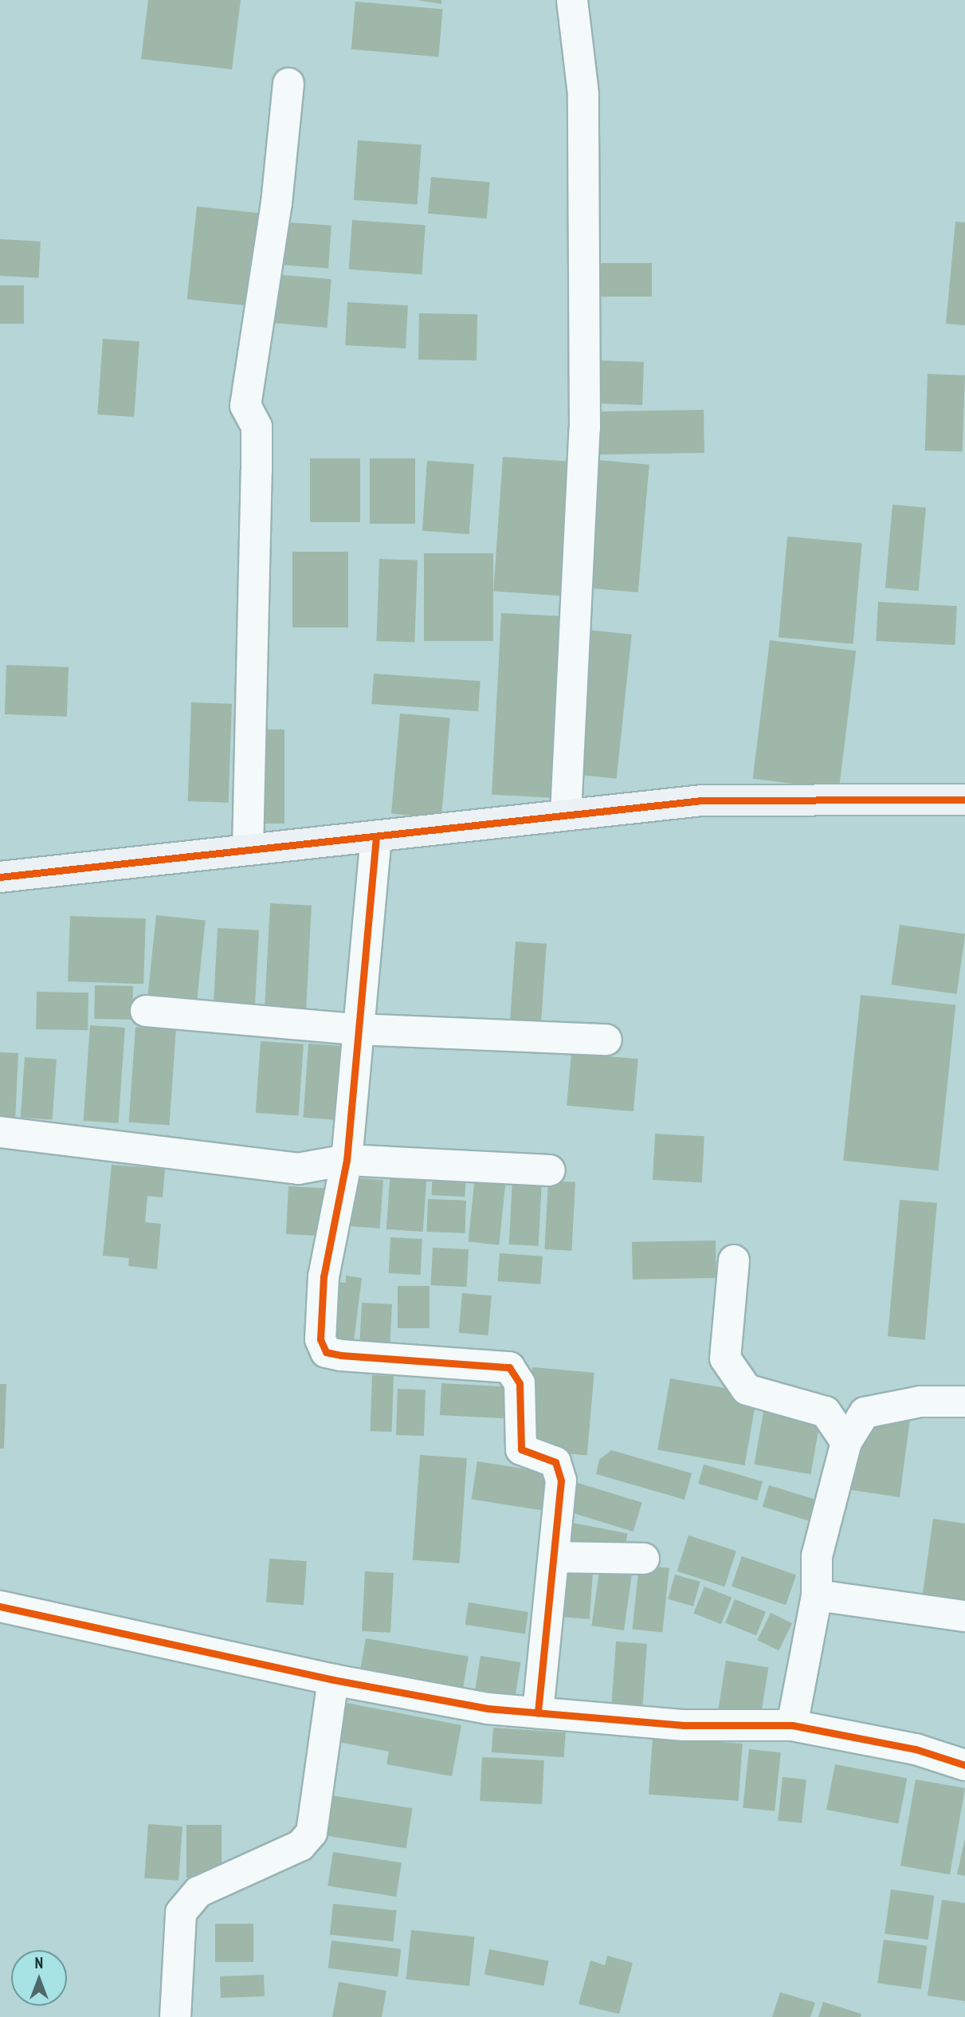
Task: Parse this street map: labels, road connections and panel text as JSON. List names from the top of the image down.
{
  "north": "top"
}
